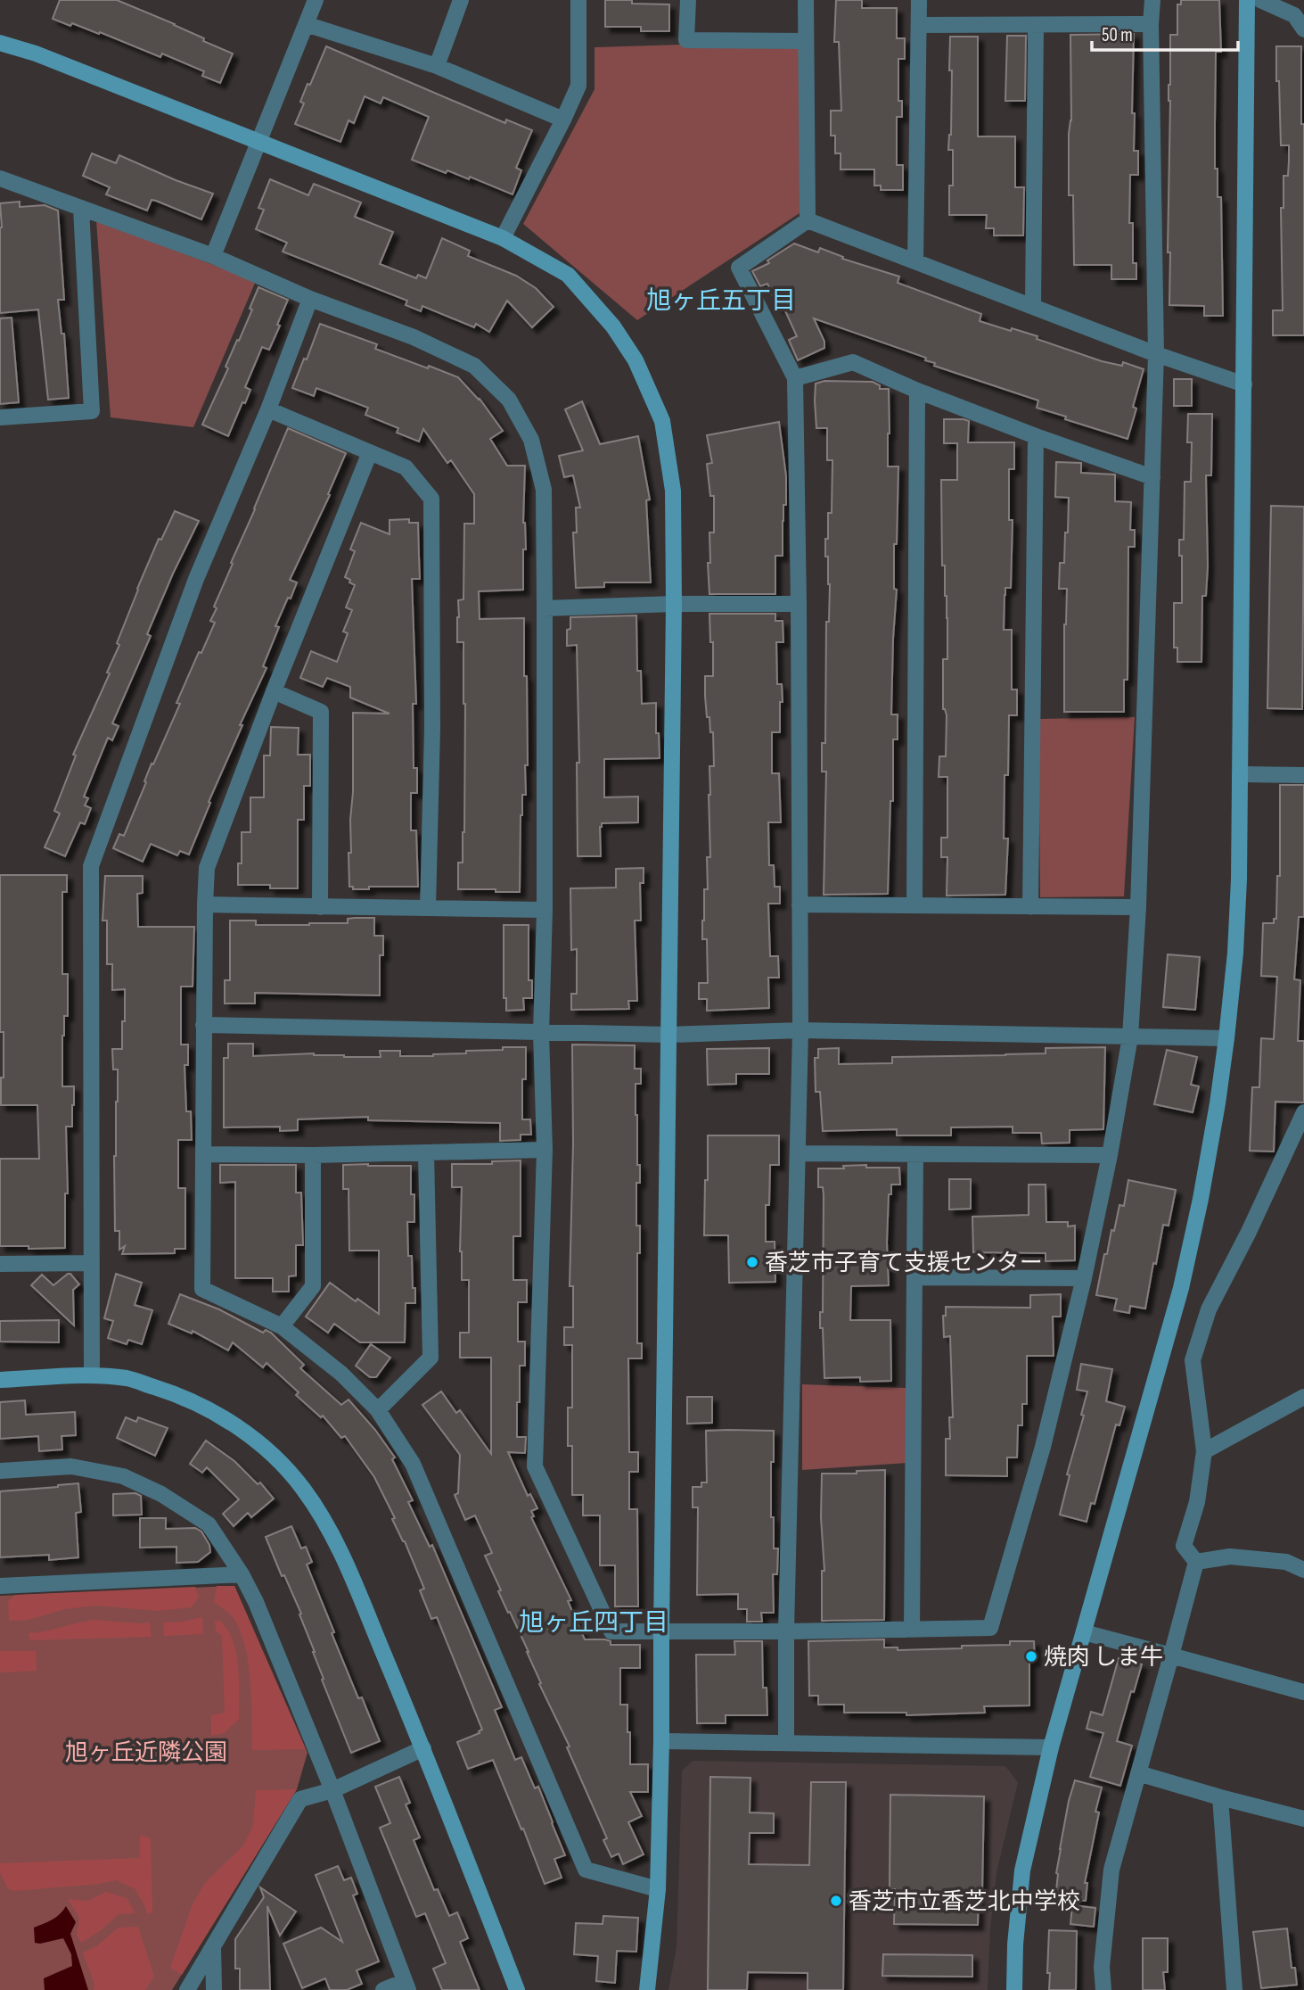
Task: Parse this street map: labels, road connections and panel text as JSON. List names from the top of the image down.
{
  "districts": ["旭ヶ丘五丁目", "旭ヶ丘四丁目"],
  "parks": ["旭ヶ丘近隣公園"],
  "places": ["香芝市子育て支援センター", "焼肉 しま牛", "香芝市立香芝北中学校"],
  "scale_bar": "50 m"
}
